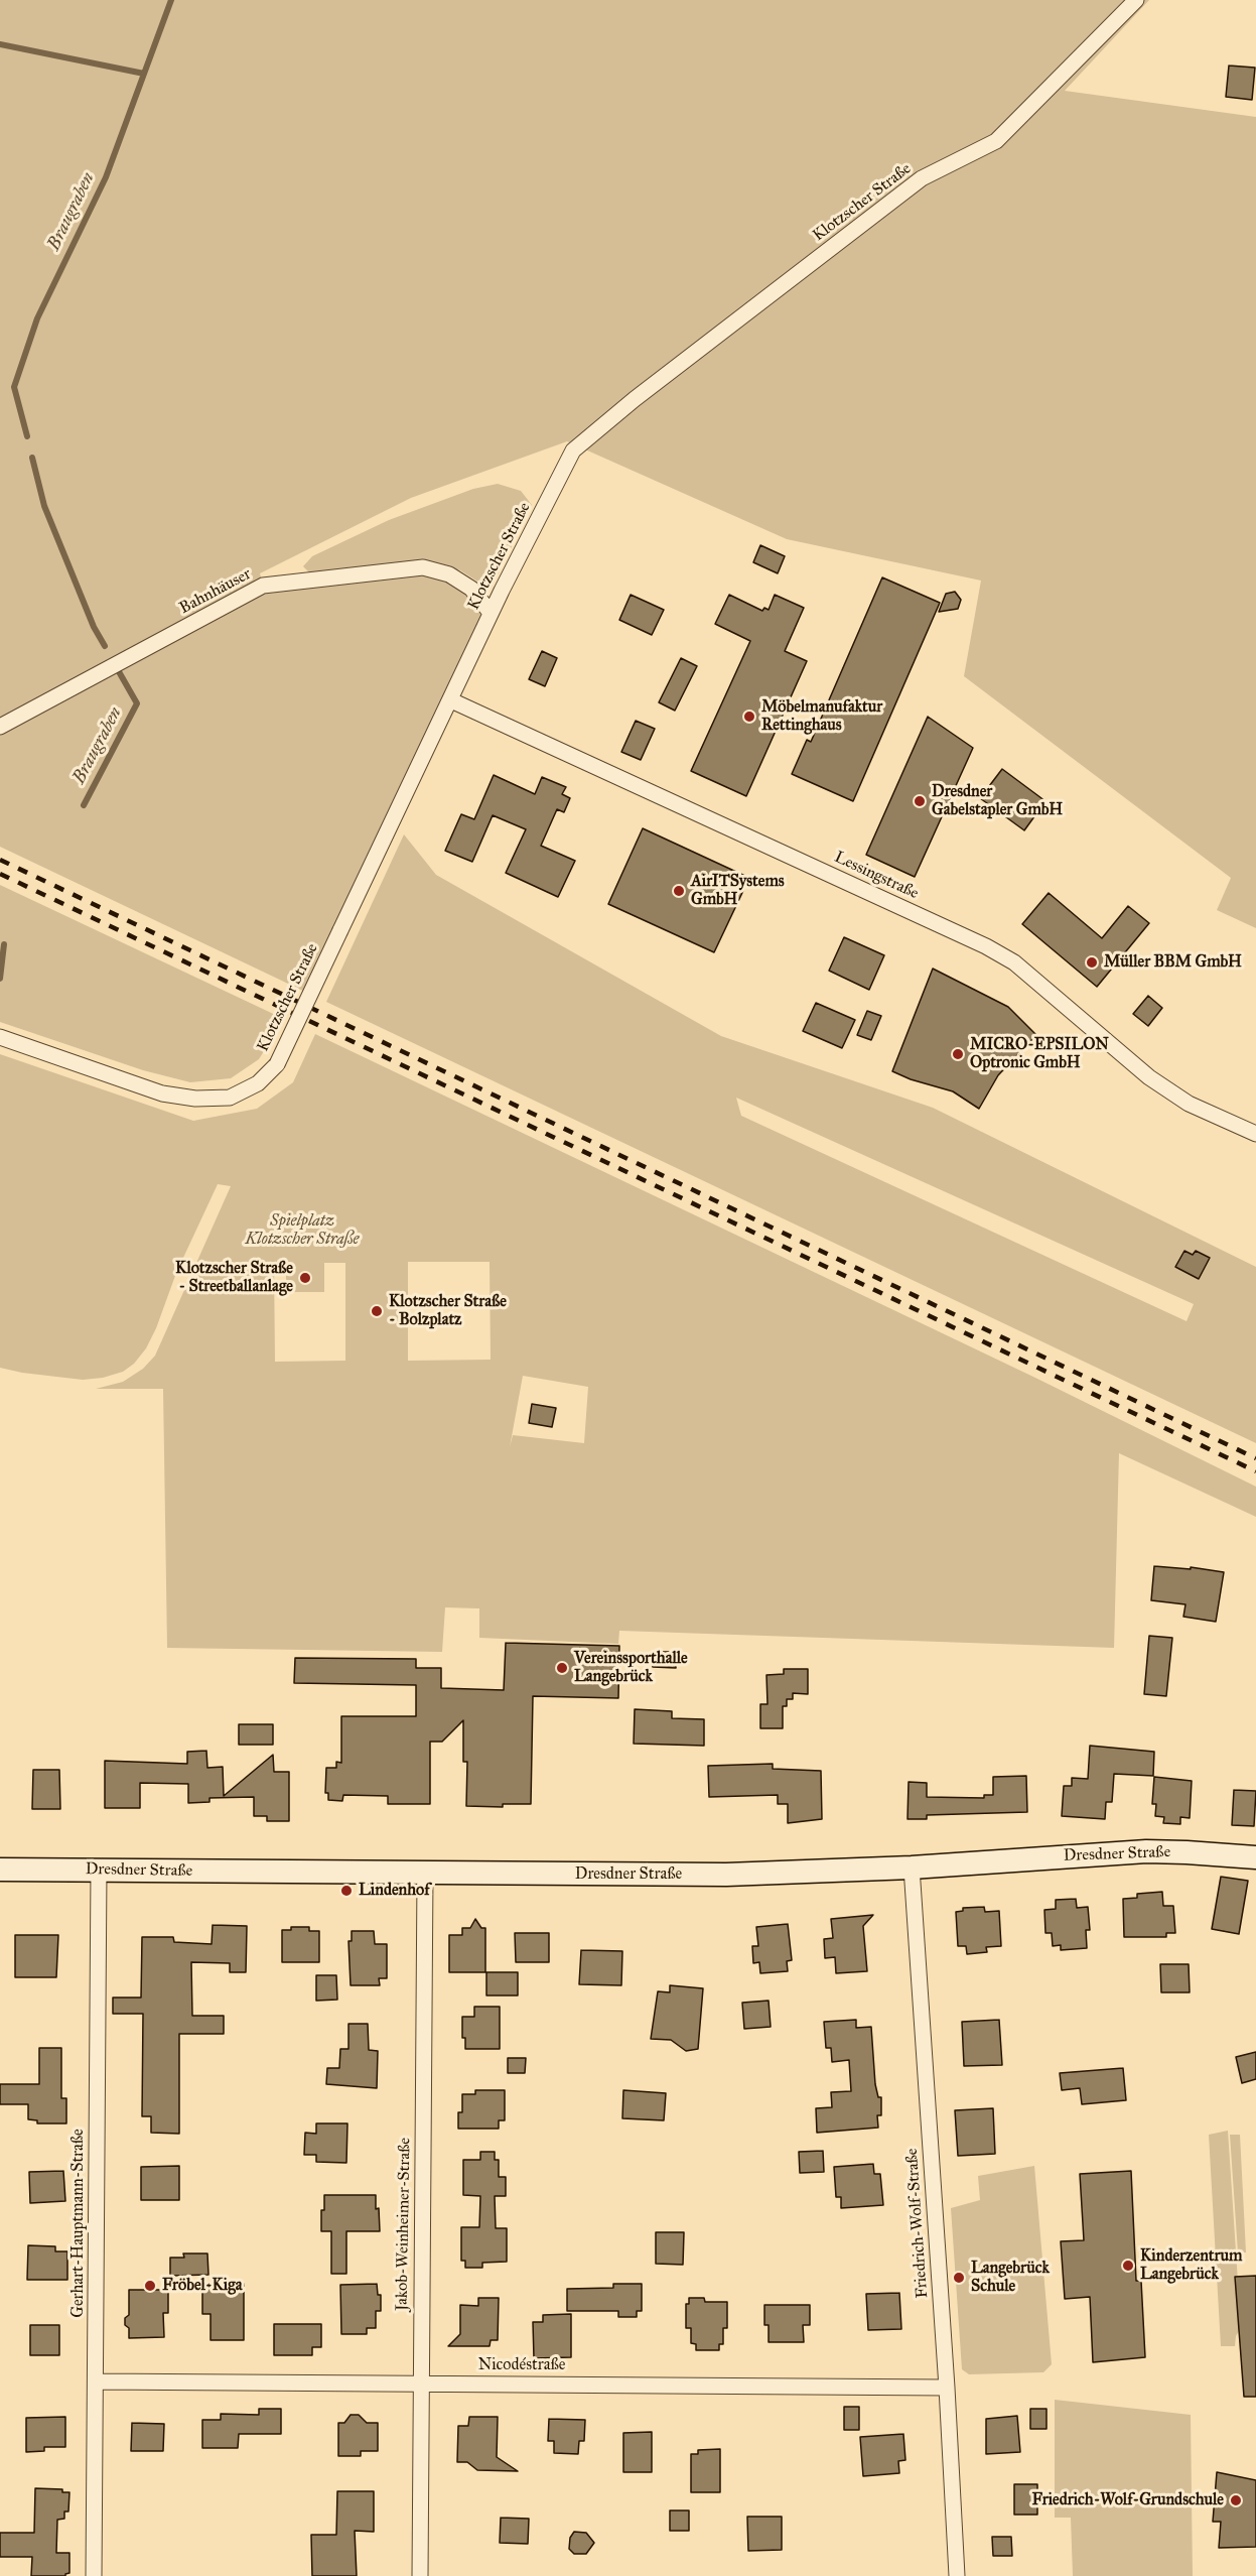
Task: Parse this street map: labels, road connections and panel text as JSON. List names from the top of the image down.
{
  "streets": {
    "main road": ["Dresdner Straße"],
    "street": [
      "Klotzscher Straße",
      "Bahnhäuser",
      "Lessingstraße",
      "Gerhart-Hauptmann-Straße",
      "Friedrich-Wolf-Straße",
      "Jakob-Weinheimer-Straße",
      "Nicodéstraße"
    ]
  },
  "crossings": [
    ["Klotzscher Straße", "Bahnhäuser"],
    ["Klotzscher Straße", "Lessingstraße"],
    ["Dresdner Straße", "Gerhart-Hauptmann-Straße"],
    ["Dresdner Straße", "Friedrich-Wolf-Straße"],
    ["Dresdner Straße", "Jakob-Weinheimer-Straße"],
    ["Gerhart-Hauptmann-Straße", "Nicodéstraße"],
    ["Friedrich-Wolf-Straße", "Nicodéstraße"],
    ["Jakob-Weinheimer-Straße", "Nicodéstraße"]
  ],
  "water": ["Braugraben"],
  "parks": ["Spielplatz Klotzscher Straße"],
  "places": [
    "Möbelmanufaktur Rettinghaus",
    "Dresdner Gabelstapler GmbH",
    "AirITSystems GmbH",
    "Müller BBM GmbH",
    "MICRO-EPSILON Optronic GmbH",
    "Klotzscher Straße - Streetballanlage",
    "Klotzscher Straße - Bolzplatz",
    "Vereinssporthalle Langebrück",
    "Lindenhof",
    "Kinderzentrum Langebrück",
    "Langebrück Schule",
    "Fröbel-Kiga",
    "Friedrich-Wolf-Grundschule"
  ]
}
